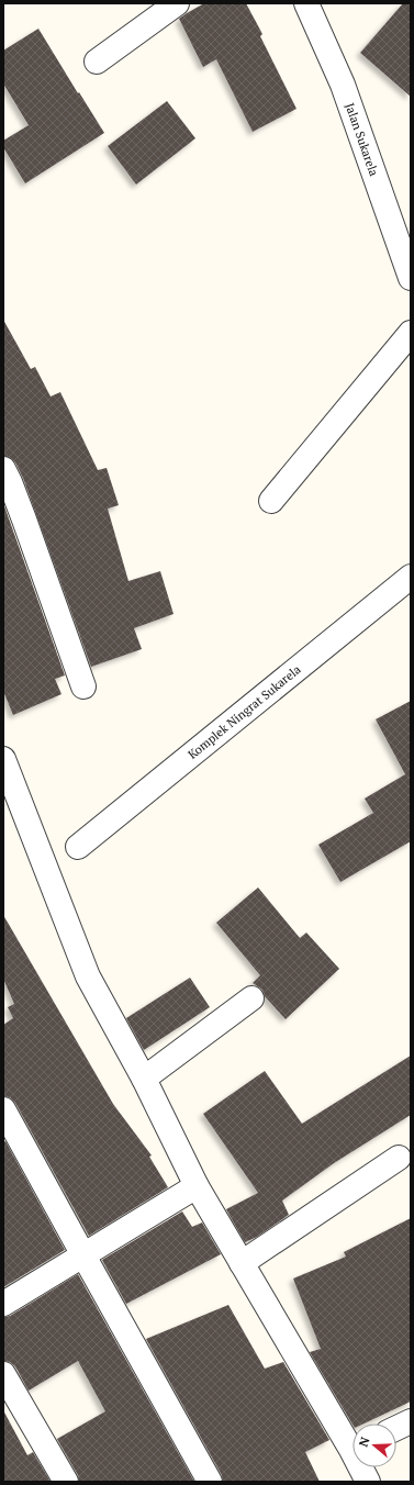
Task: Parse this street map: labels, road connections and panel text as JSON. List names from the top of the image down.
{
  "streets": {
    "street": ["Jalan Sukarela", "Komplek Ningrat Sukarela"]
  },
  "north": "left"
}
